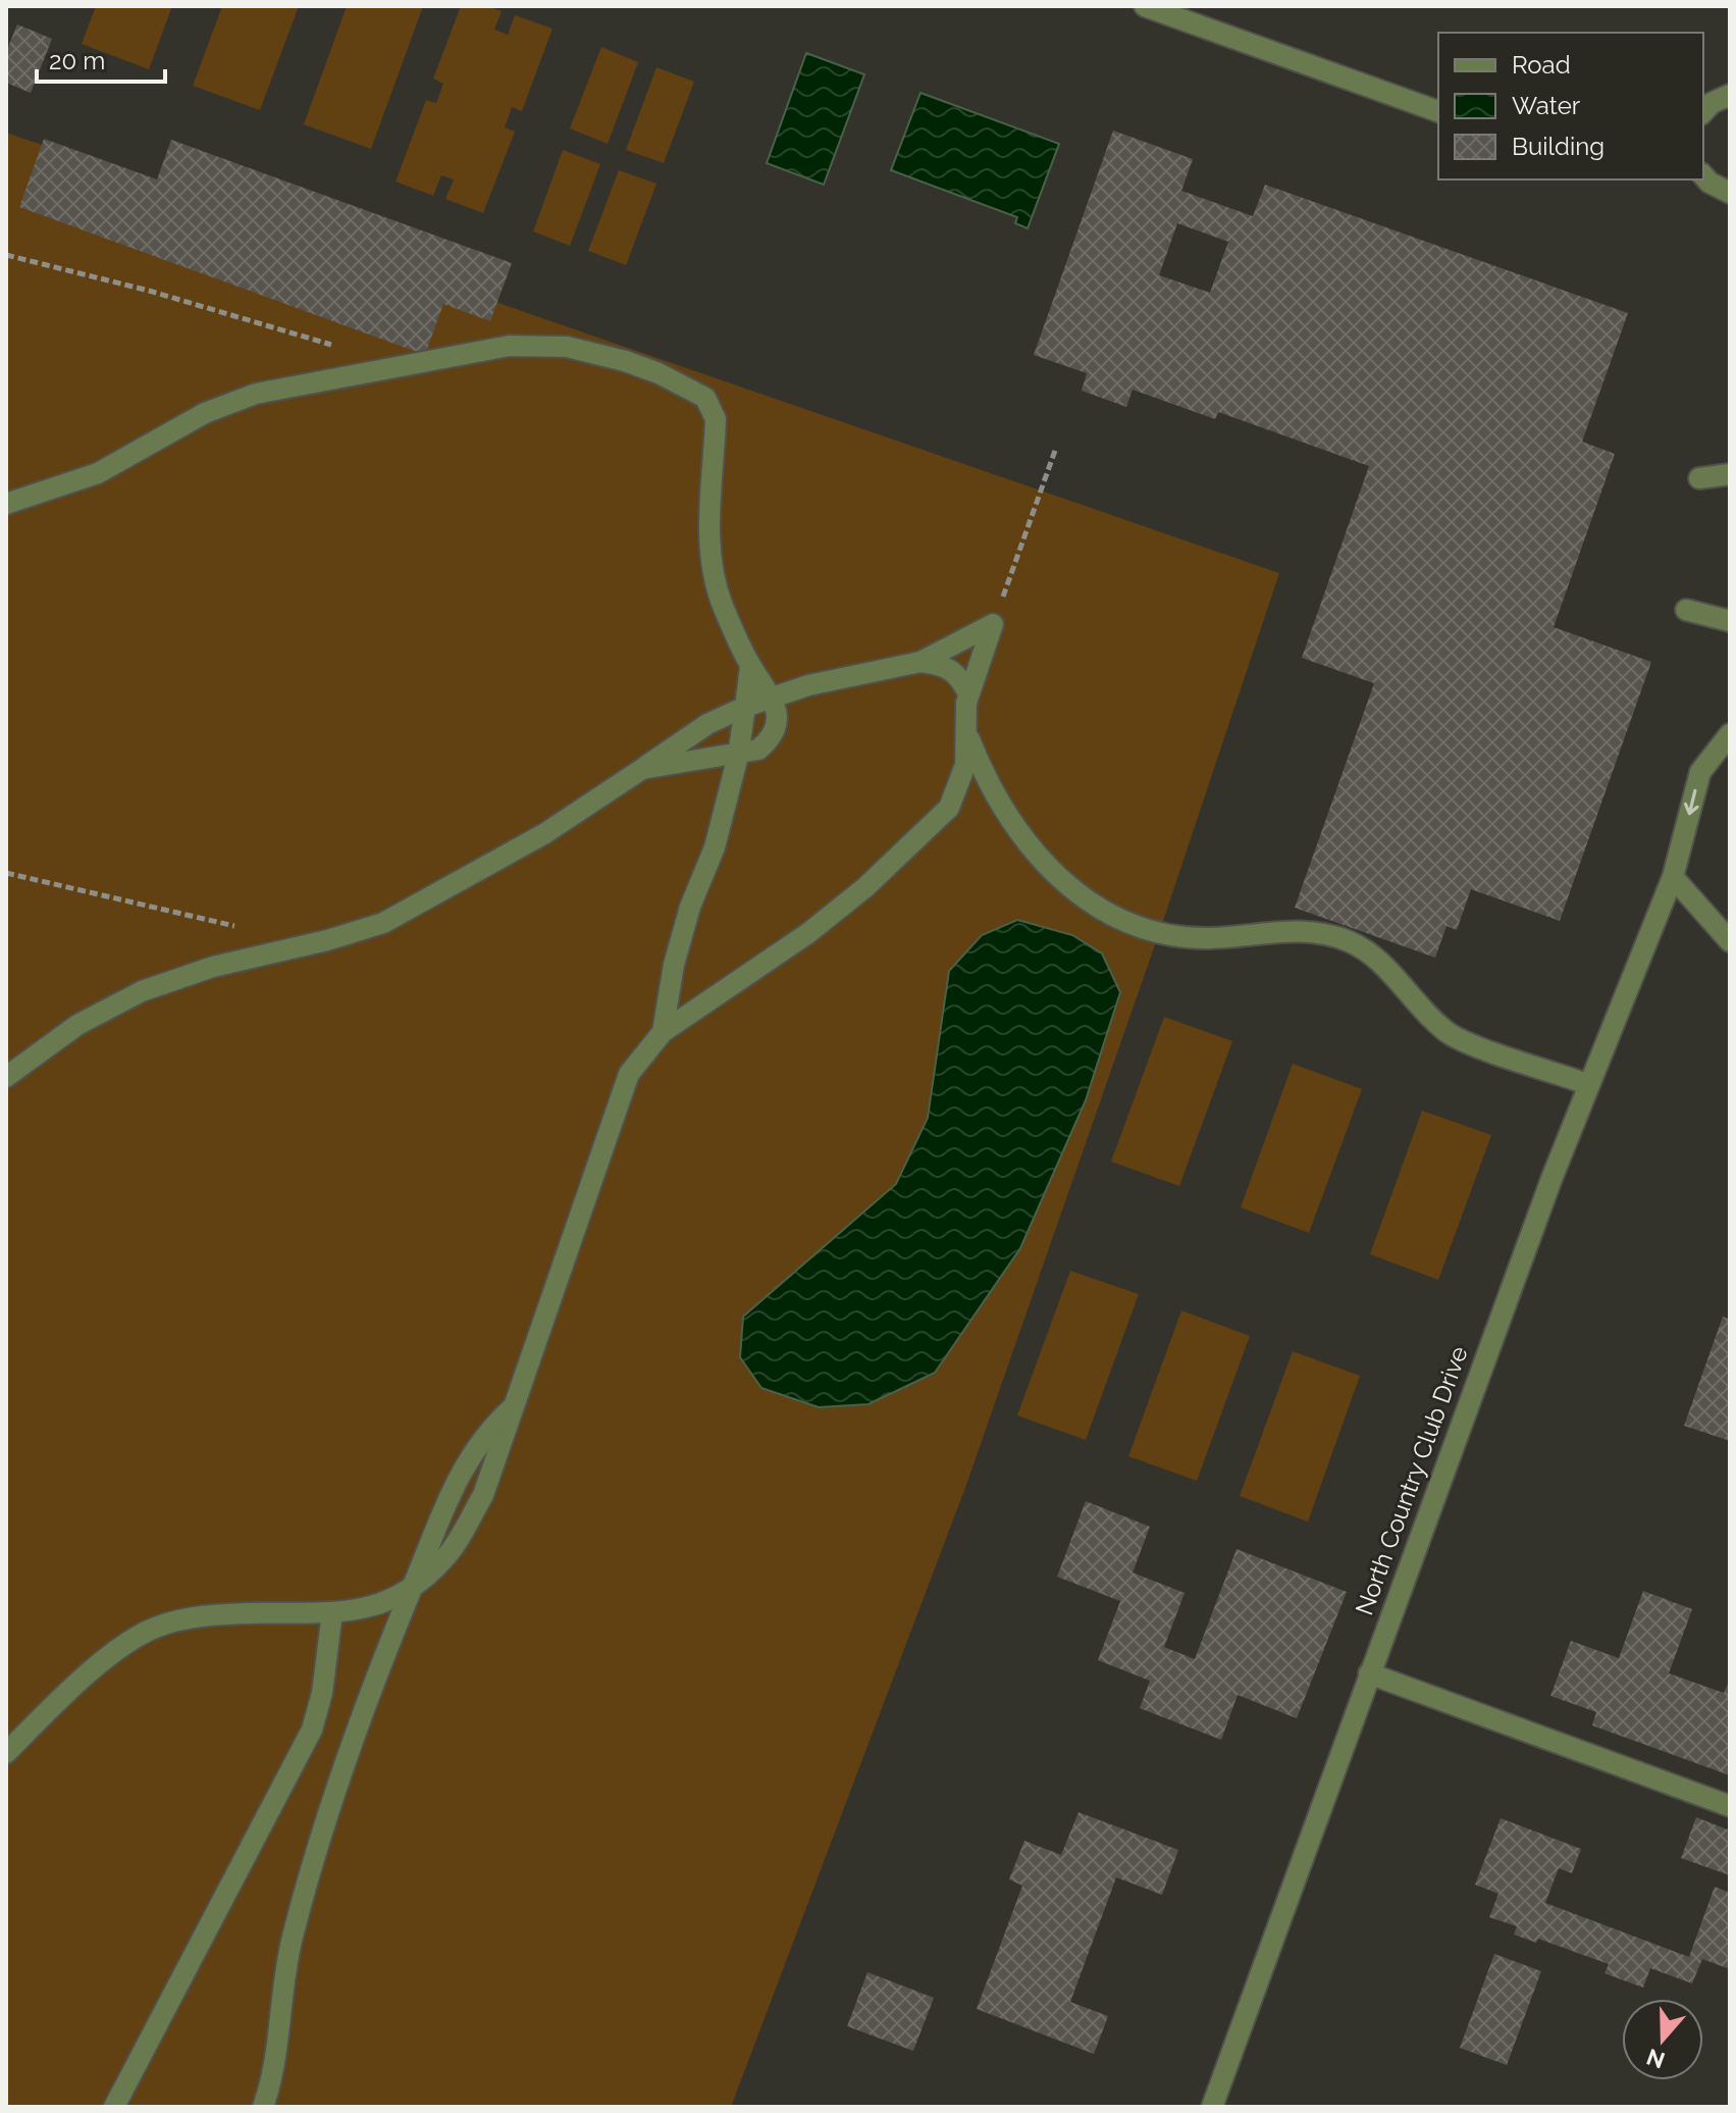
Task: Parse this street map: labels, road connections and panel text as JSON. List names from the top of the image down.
{
  "streets": {
    "street": ["North Country Club Drive"]
  },
  "legend": ["Road", "Water", "Building"],
  "scale_bar": "20 m",
  "north": "bottom"
}
